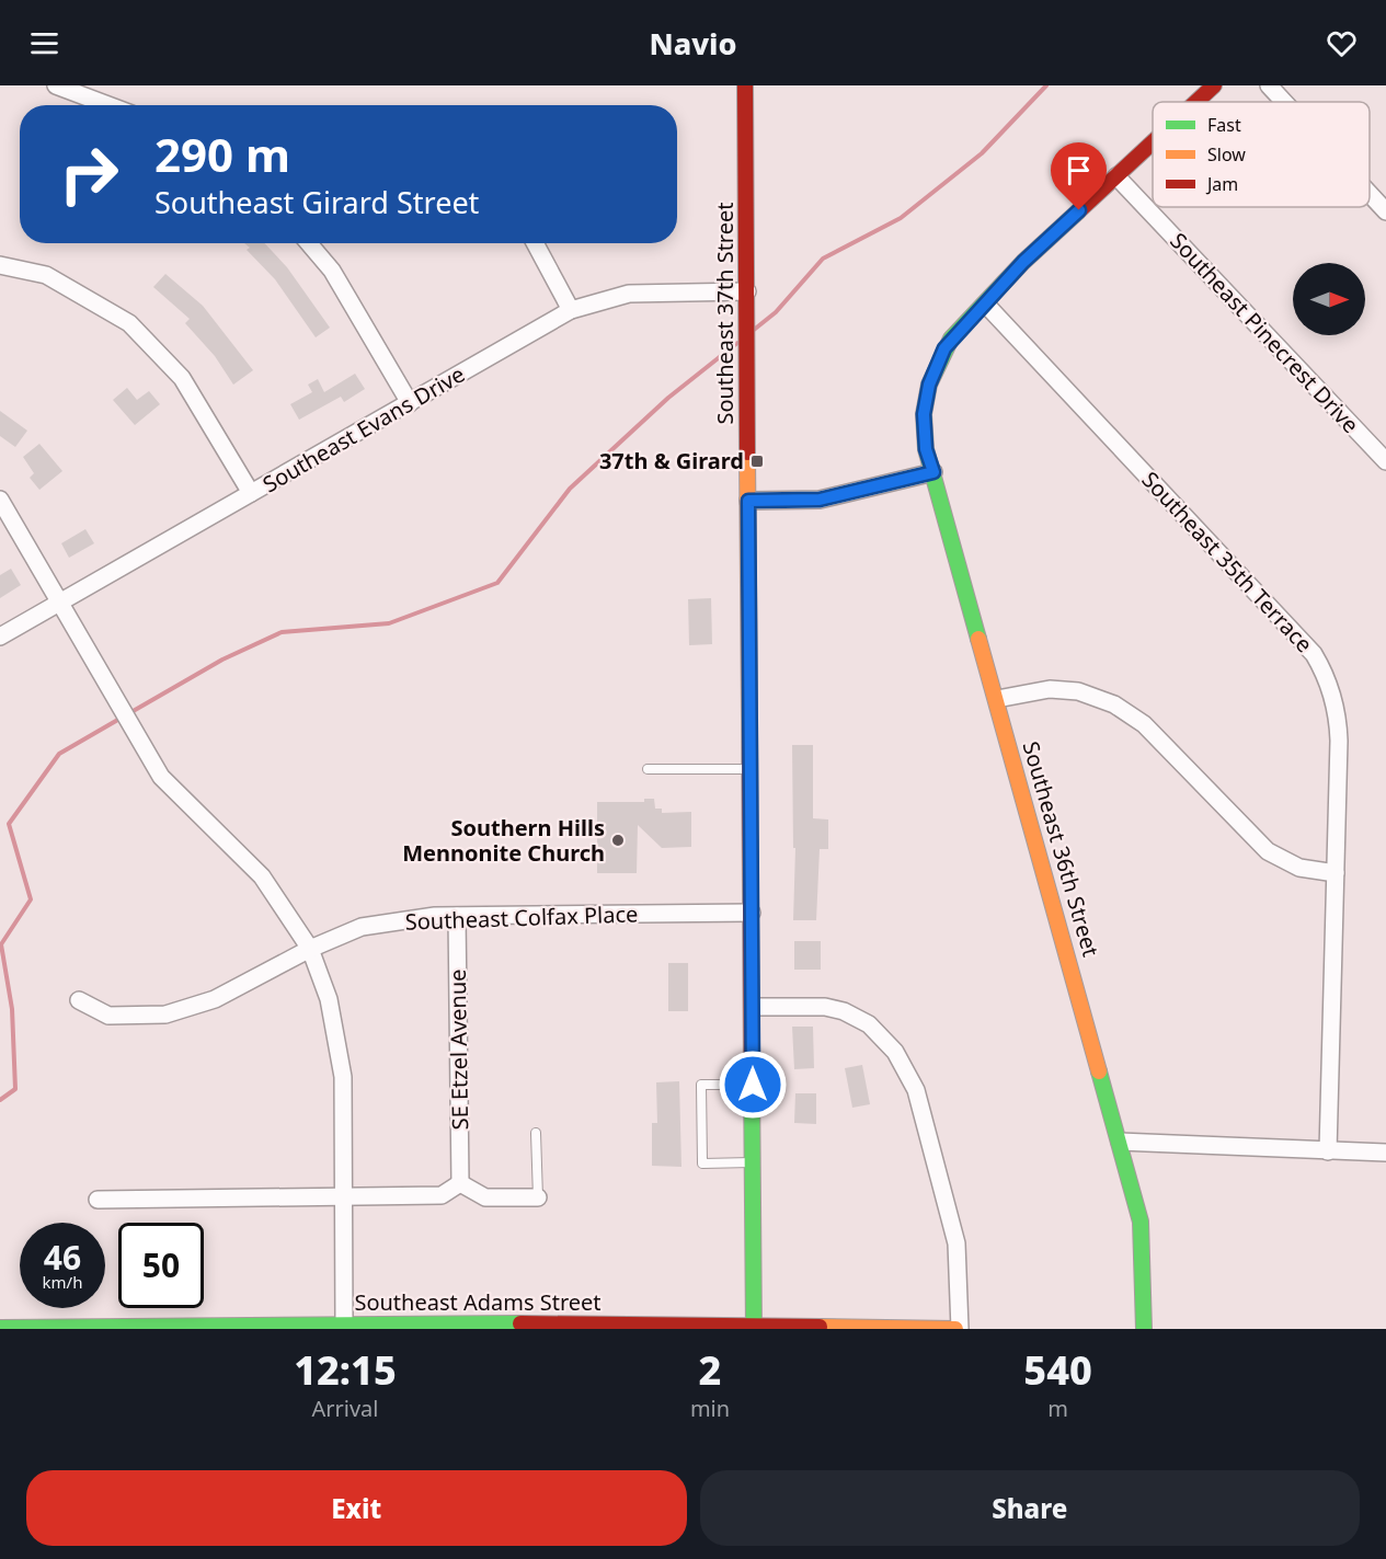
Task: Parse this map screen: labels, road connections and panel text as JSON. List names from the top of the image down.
{
  "streets": {
    "main road": ["Southeast 37th Street", "Southeast 36th Street", "Southeast Adams Street"],
    "street": [
      "Southeast Pinecrest Drive",
      "Southeast Evans Drive",
      "Southeast 35th Terrace",
      "Southeast Colfax Place",
      "SE Etzel Avenue"
    ]
  },
  "crossings": [
    ["Southeast 37th Street", "Southeast Evans Drive"],
    ["Southeast 37th Street", "Southeast Colfax Place"],
    ["Southeast 37th Street", "Southeast Adams Street"],
    ["Southeast Pinecrest Drive", "Southeast 36th Street"],
    ["Southeast 35th Terrace", "Southeast 36th Street"],
    ["Southeast Colfax Place", "SE Etzel Avenue"]
  ],
  "places": {
    "transit": ["37th & Girard"],
    "other": ["Southern Hills Mennonite Church"]
  },
  "legend": ["Fast", "Slow", "Jam"],
  "north": "right",
  "page": {
    "header": "Navio",
    "turn": ["290 m", "Southeast Girard Street"],
    "speed": "46 km/h",
    "limit": "50",
    "eta": [
      "12:15",
      "Arrival",
      "2",
      "min",
      "540",
      "m"
    ],
    "buttons": ["Exit", "Share"]
  }
}
